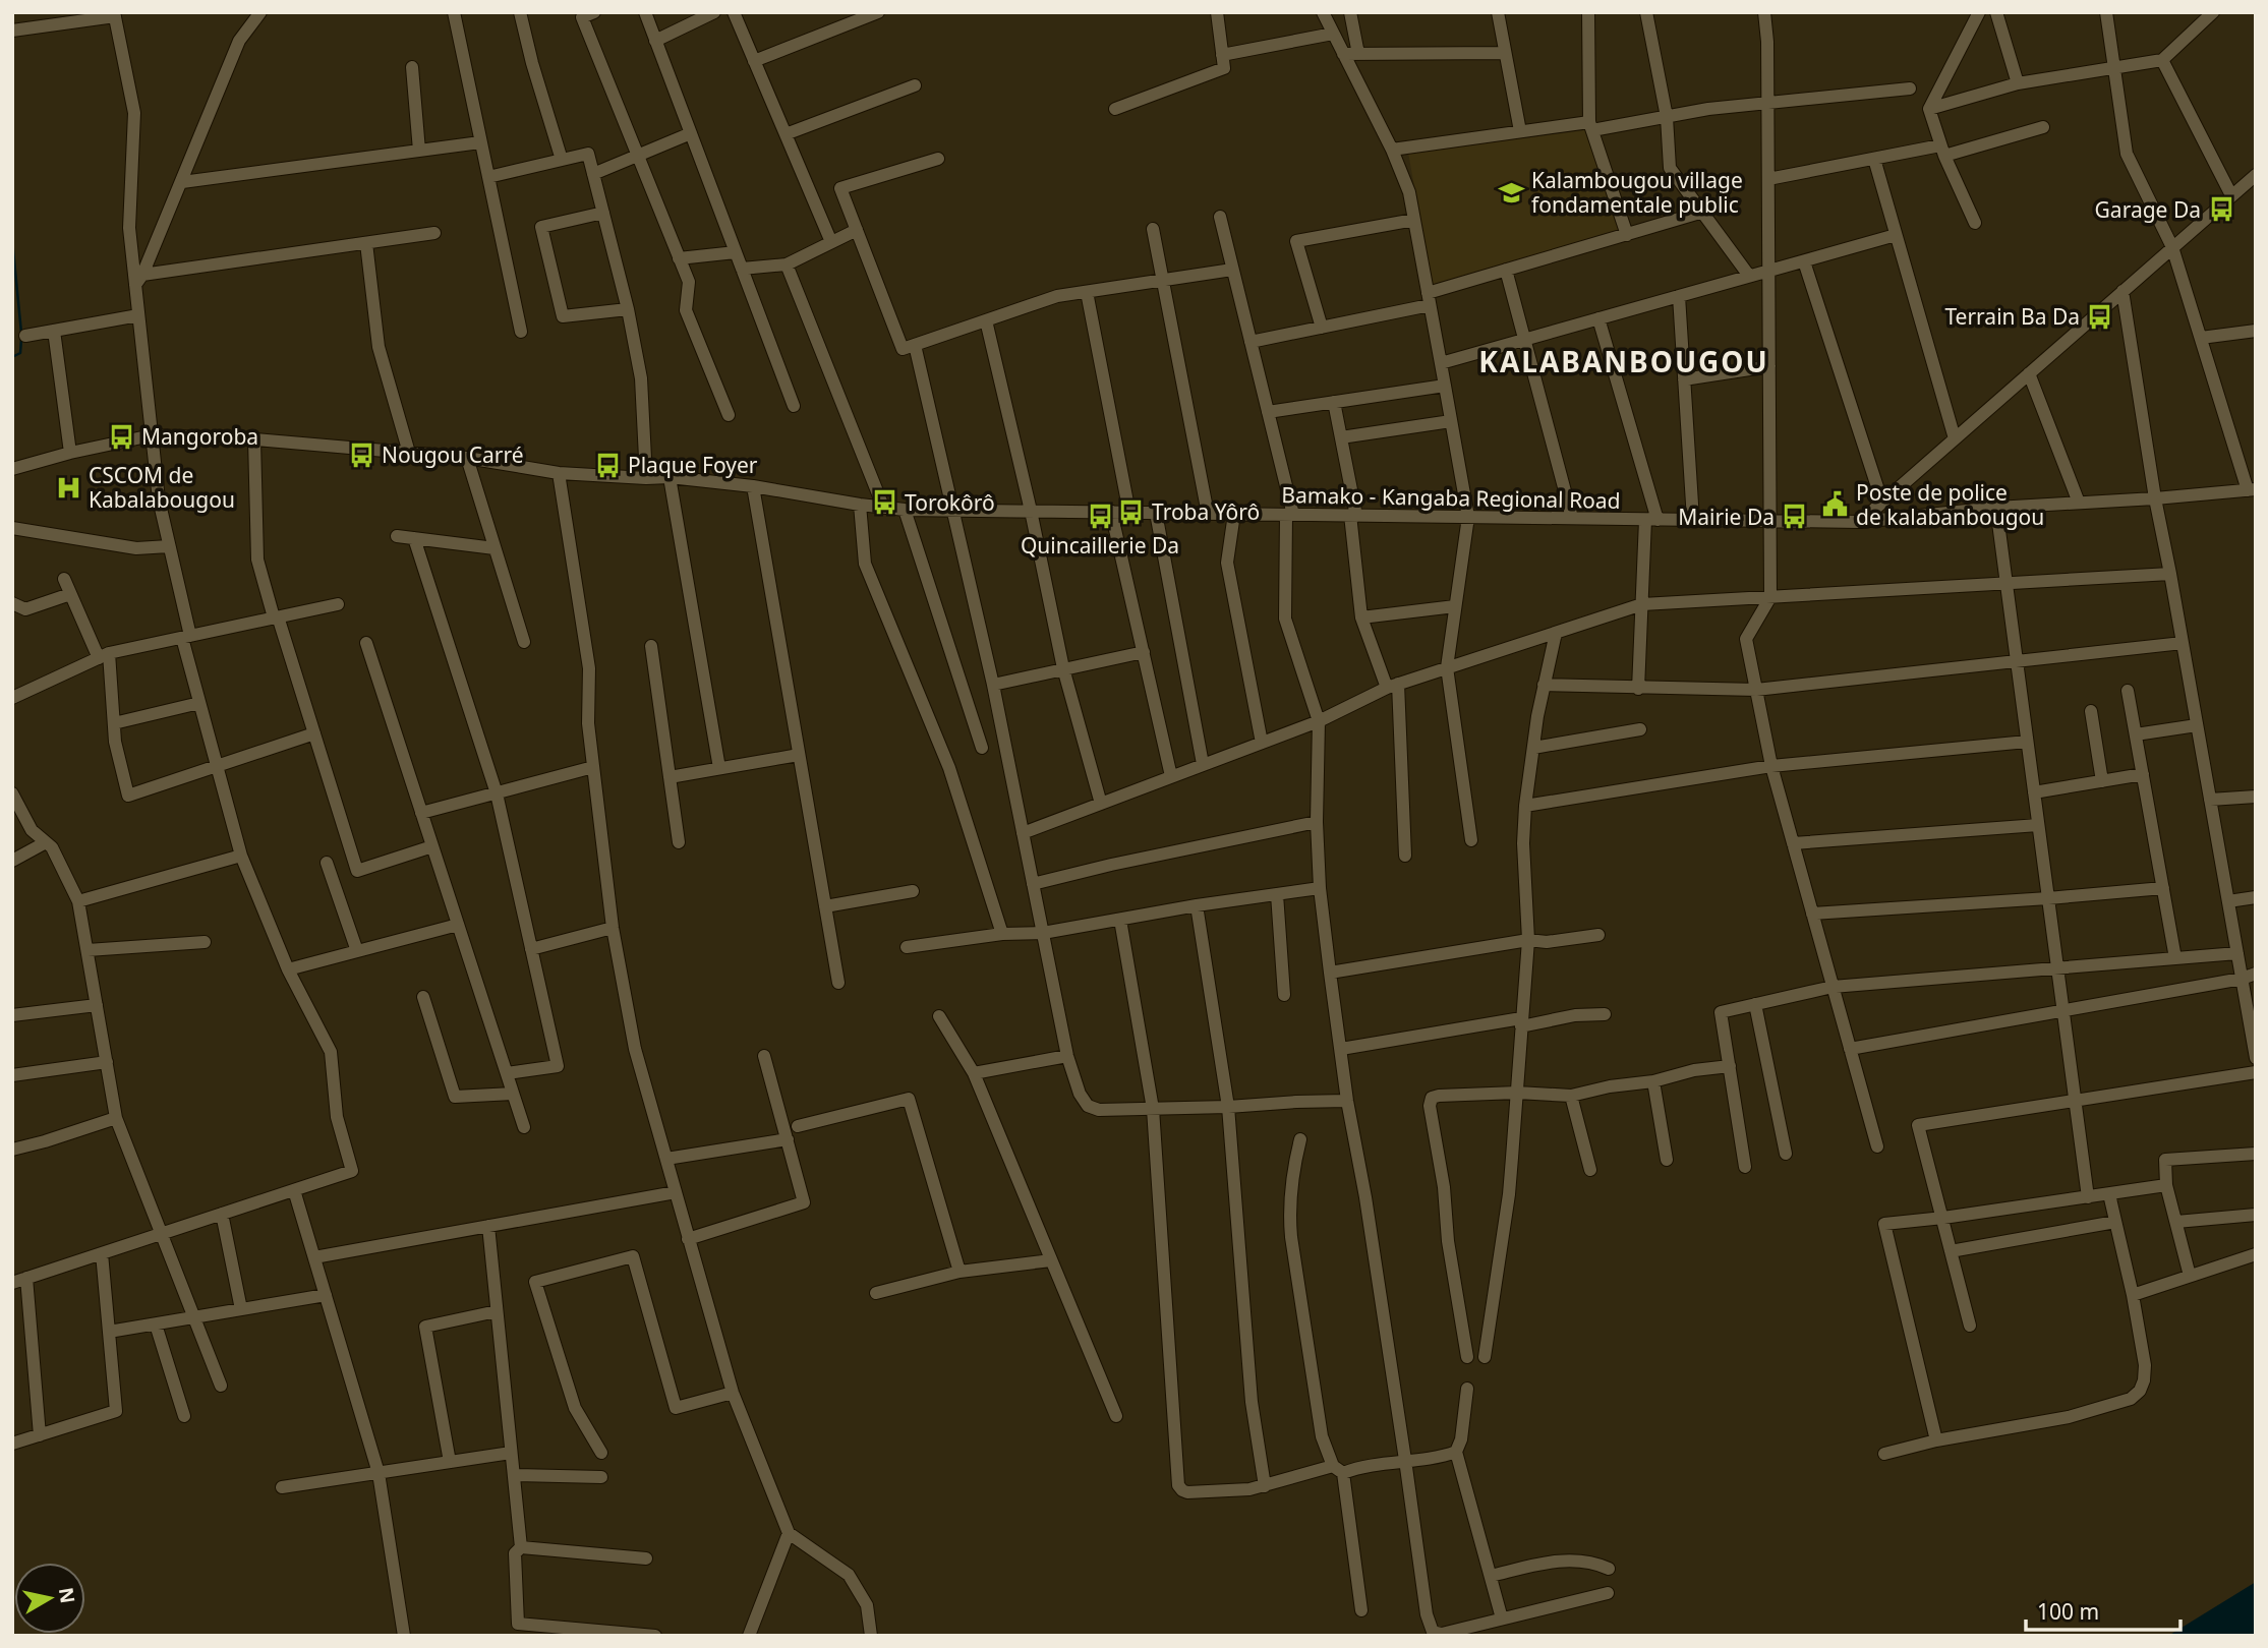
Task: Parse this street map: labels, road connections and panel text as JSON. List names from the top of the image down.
{
  "streets": {
    "street": ["Bamako - Kangaba Regional Road"]
  },
  "districts": ["KALABANBOUGOU"],
  "places": {
    "school or university": ["Kalambougou village fondamentale public"],
    "bus stop": [
      "Garage Da",
      "Terrain Ba Da",
      "Mangoroba",
      "Nougou Carré",
      "Plaque Foyer",
      "Torokôrô",
      "Troba Yôrô",
      "Quincaillerie Da",
      "Mairie Da"
    ],
    "hospital": ["CSCOM de Kabalabougou"],
    "public building": ["Poste de police de kalabanbougou"]
  },
  "scale_bar": "100 m",
  "north": "right"
}
